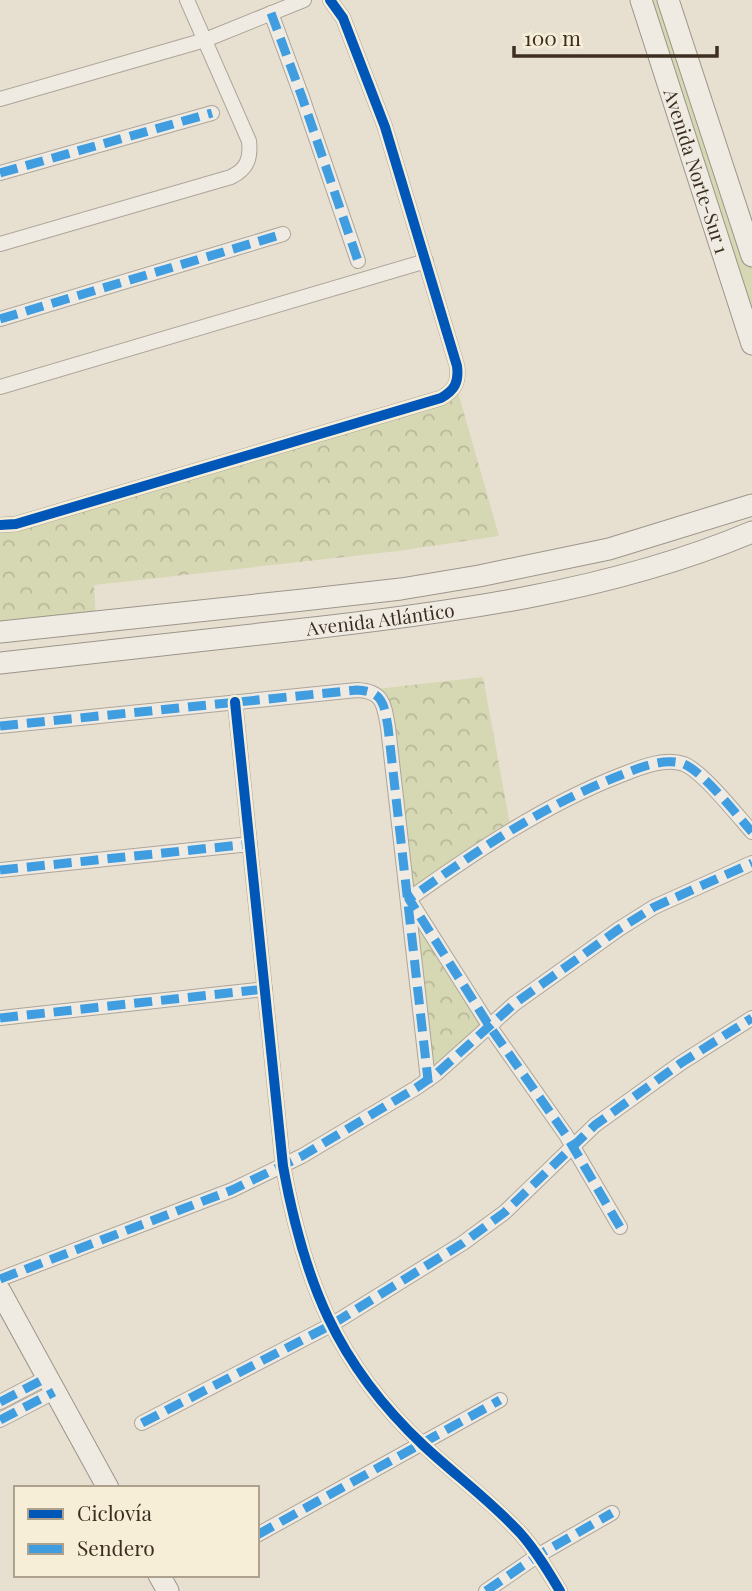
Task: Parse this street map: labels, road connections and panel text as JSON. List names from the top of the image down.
{
  "streets": {
    "main road": ["Avenida Norte-Sur 1", "Avenida Atlántico"]
  },
  "legend": ["Ciclovía", "Sendero"],
  "scale_bar": "100 m"
}
